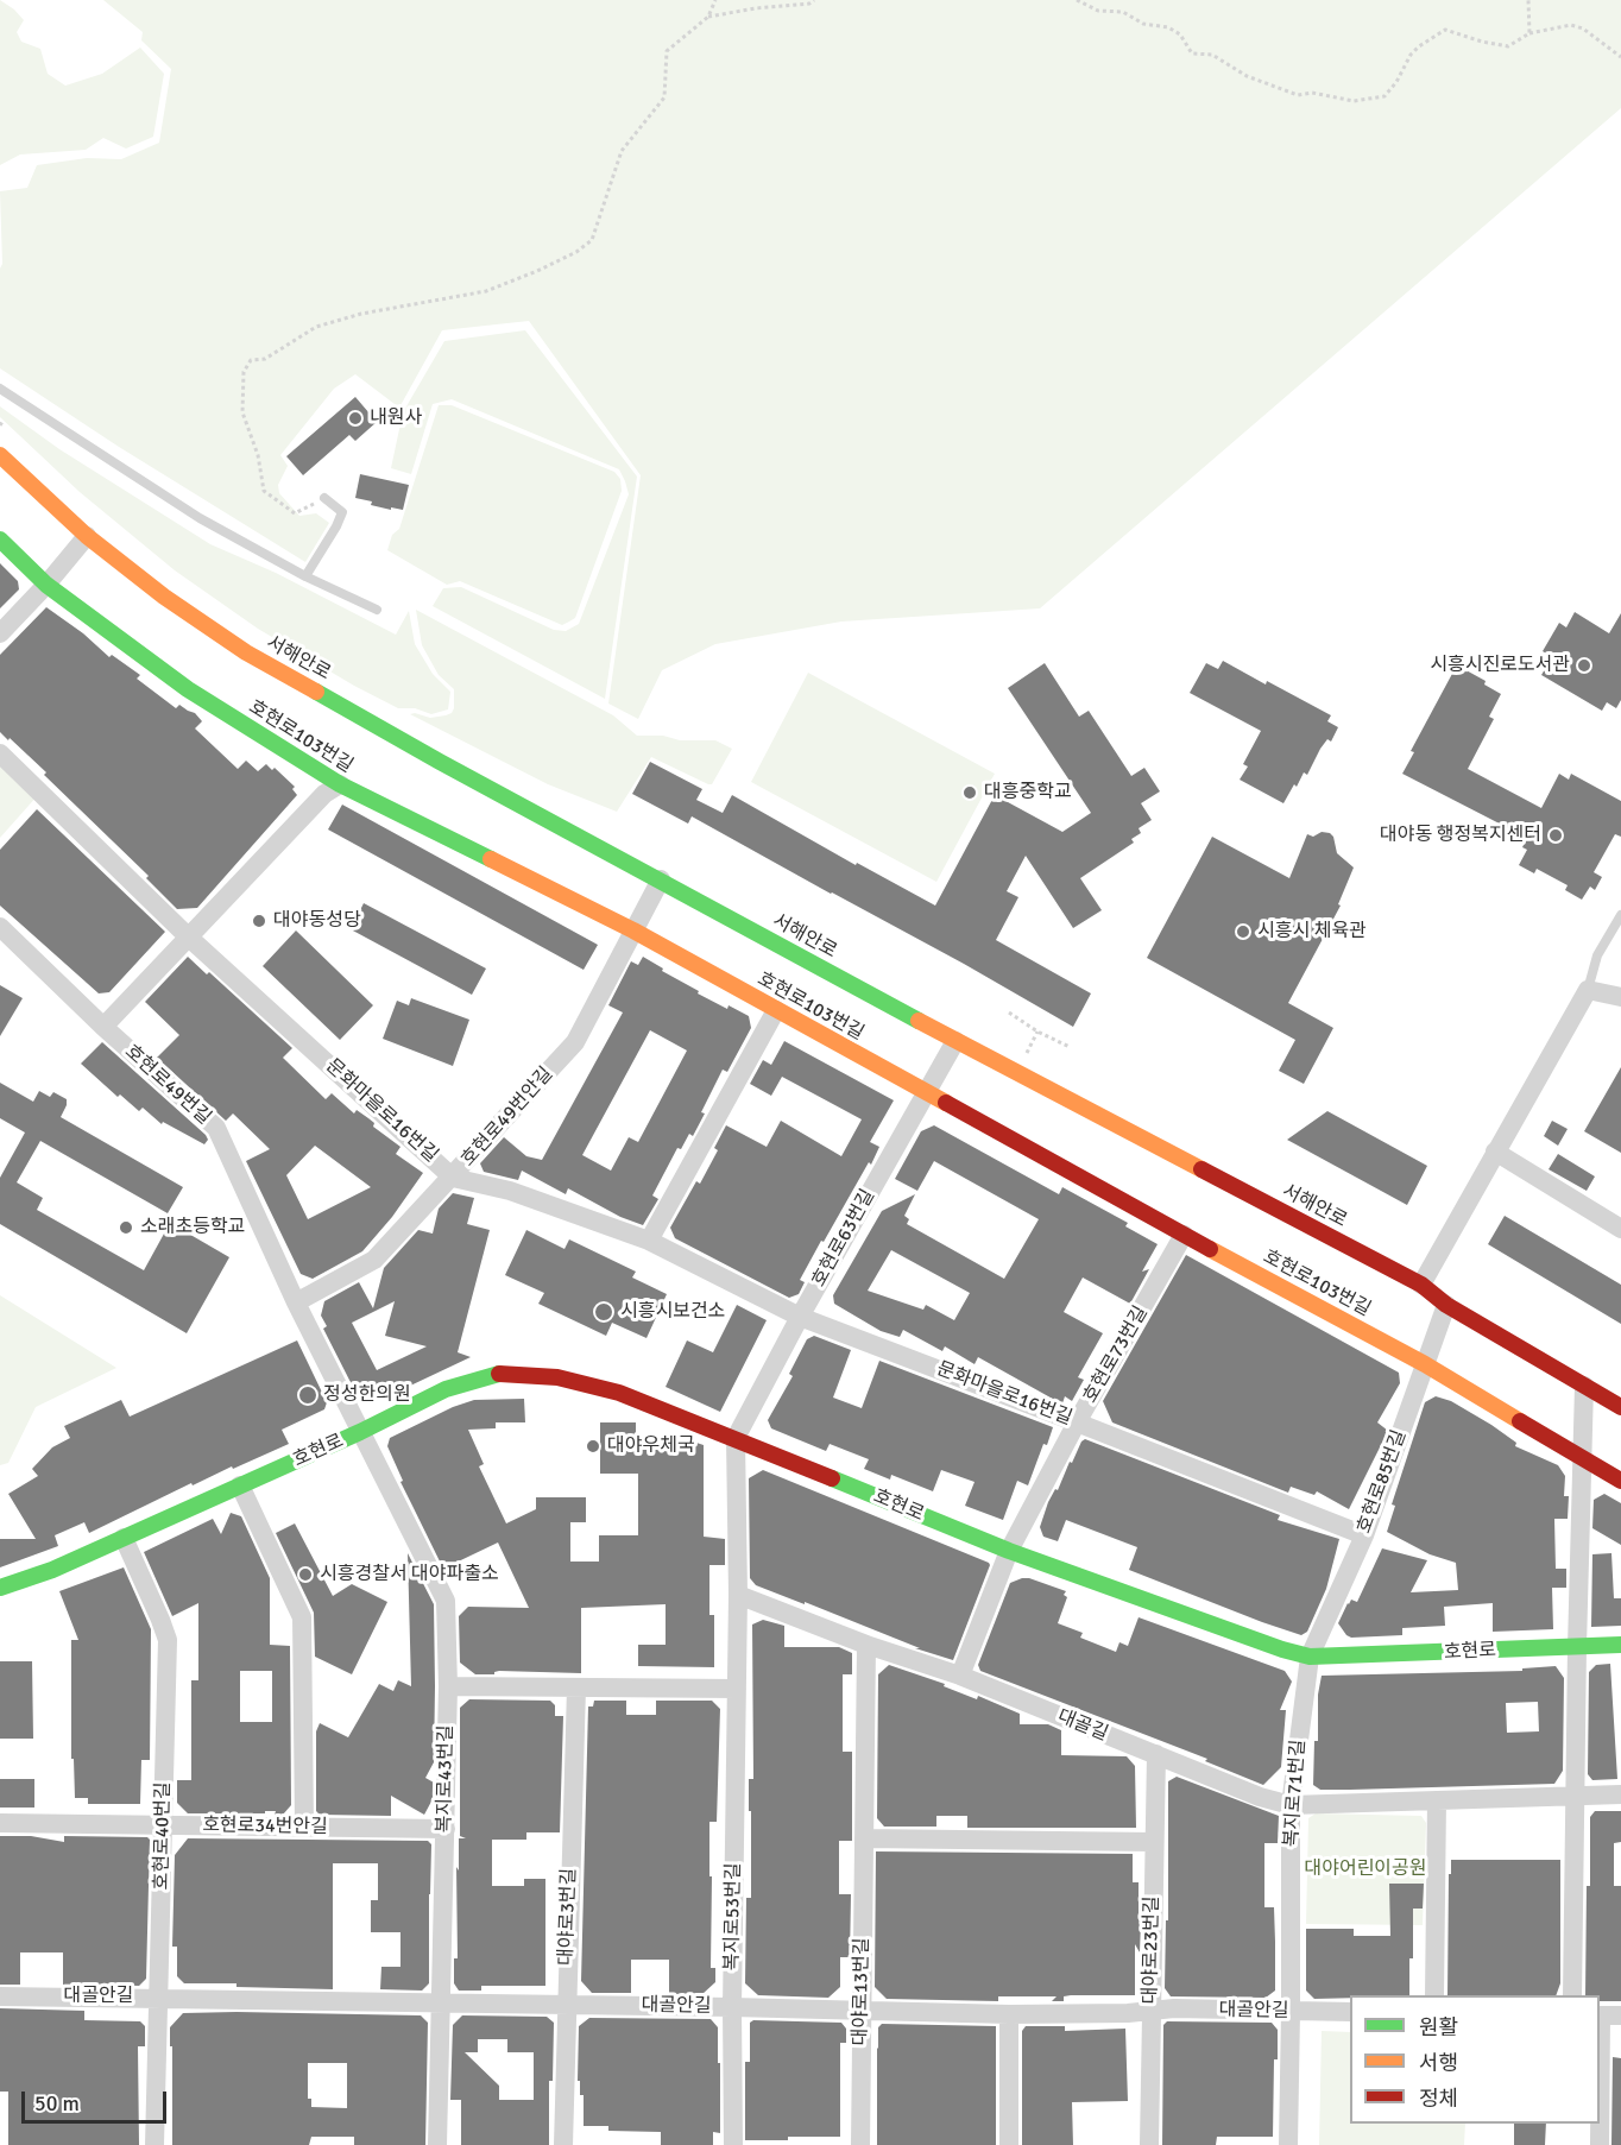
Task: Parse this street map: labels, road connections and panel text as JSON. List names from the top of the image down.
{
  "streets": {
    "main road": ["서해안로", "호현로103번길", "호현로"],
    "street": [
      "호현로49번길",
      "문화마을로16번길",
      "호현로49번안길",
      "호현로63번길",
      "호현로73번길",
      "호현로85번길",
      "대골길",
      "복지로43번길",
      "복지로71번길",
      "호현로34번안길",
      "호현로40번길",
      "대야로3번길",
      "복지로53번길",
      "대야로23번길",
      "대야로13번길",
      "대골안길"
    ]
  },
  "crossings": [
    ["서해안로", "호현로49번안길"],
    ["서해안로", "호현로63번길"],
    ["서해안로", "호현로85번길"],
    ["호현로103번길", "호현로49번안길"],
    ["호현로103번길", "호현로63번길"],
    ["호현로103번길", "호현로73번길"],
    ["호현로103번길", "호현로85번길"],
    ["호현로49번길", "호현로49번안길"],
    ["호현로49번길", "호현로"],
    ["호현로49번길", "복지로43번길"],
    ["문화마을로16번길", "호현로49번안길"],
    ["문화마을로16번길", "호현로63번길"],
    ["문화마을로16번길", "호현로73번길"],
    ["문화마을로16번길", "호현로85번길"],
    ["호현로63번길", "호현로"],
    ["호현로63번길", "복지로53번길"],
    ["호현로73번길", "호현로"],
    ["호현로73번길", "대골길"],
    ["호현로", "호현로85번길"],
    ["호현로", "복지로43번길"],
    ["호현로", "복지로71번길"],
    ["호현로", "호현로40번길"],
    ["호현로", "복지로53번길"],
    ["호현로85번길", "복지로71번길"],
    ["대골길", "복지로71번길"],
    ["대골길", "복지로53번길"],
    ["대골길", "대야로23번길"],
    ["대골길", "대야로13번길"],
    ["복지로43번길", "호현로34번안길"],
    ["복지로43번길", "대골안길"],
    ["복지로71번길", "대골안길"],
    ["호현로34번안길", "호현로40번길"],
    ["호현로40번길", "대골안길"],
    ["대야로3번길", "대골안길"],
    ["복지로53번길", "대골안길"],
    ["대야로23번길", "대골안길"],
    ["대야로13번길", "대골안길"]
  ],
  "parks": ["대야어린이공원"],
  "places": [
    "내원사",
    "시흥시진로도서관",
    "대흥중학교",
    "대야동 행정복지센터",
    "대야동성당",
    "시흥시 체육관",
    "소래초등학교",
    "시흥시보건소",
    "정성한의원",
    "대야우체국",
    "시흥경찰서 대야파출소"
  ],
  "legend": ["원활", "서행", "정체"],
  "scale_bar": "50 m"
}
